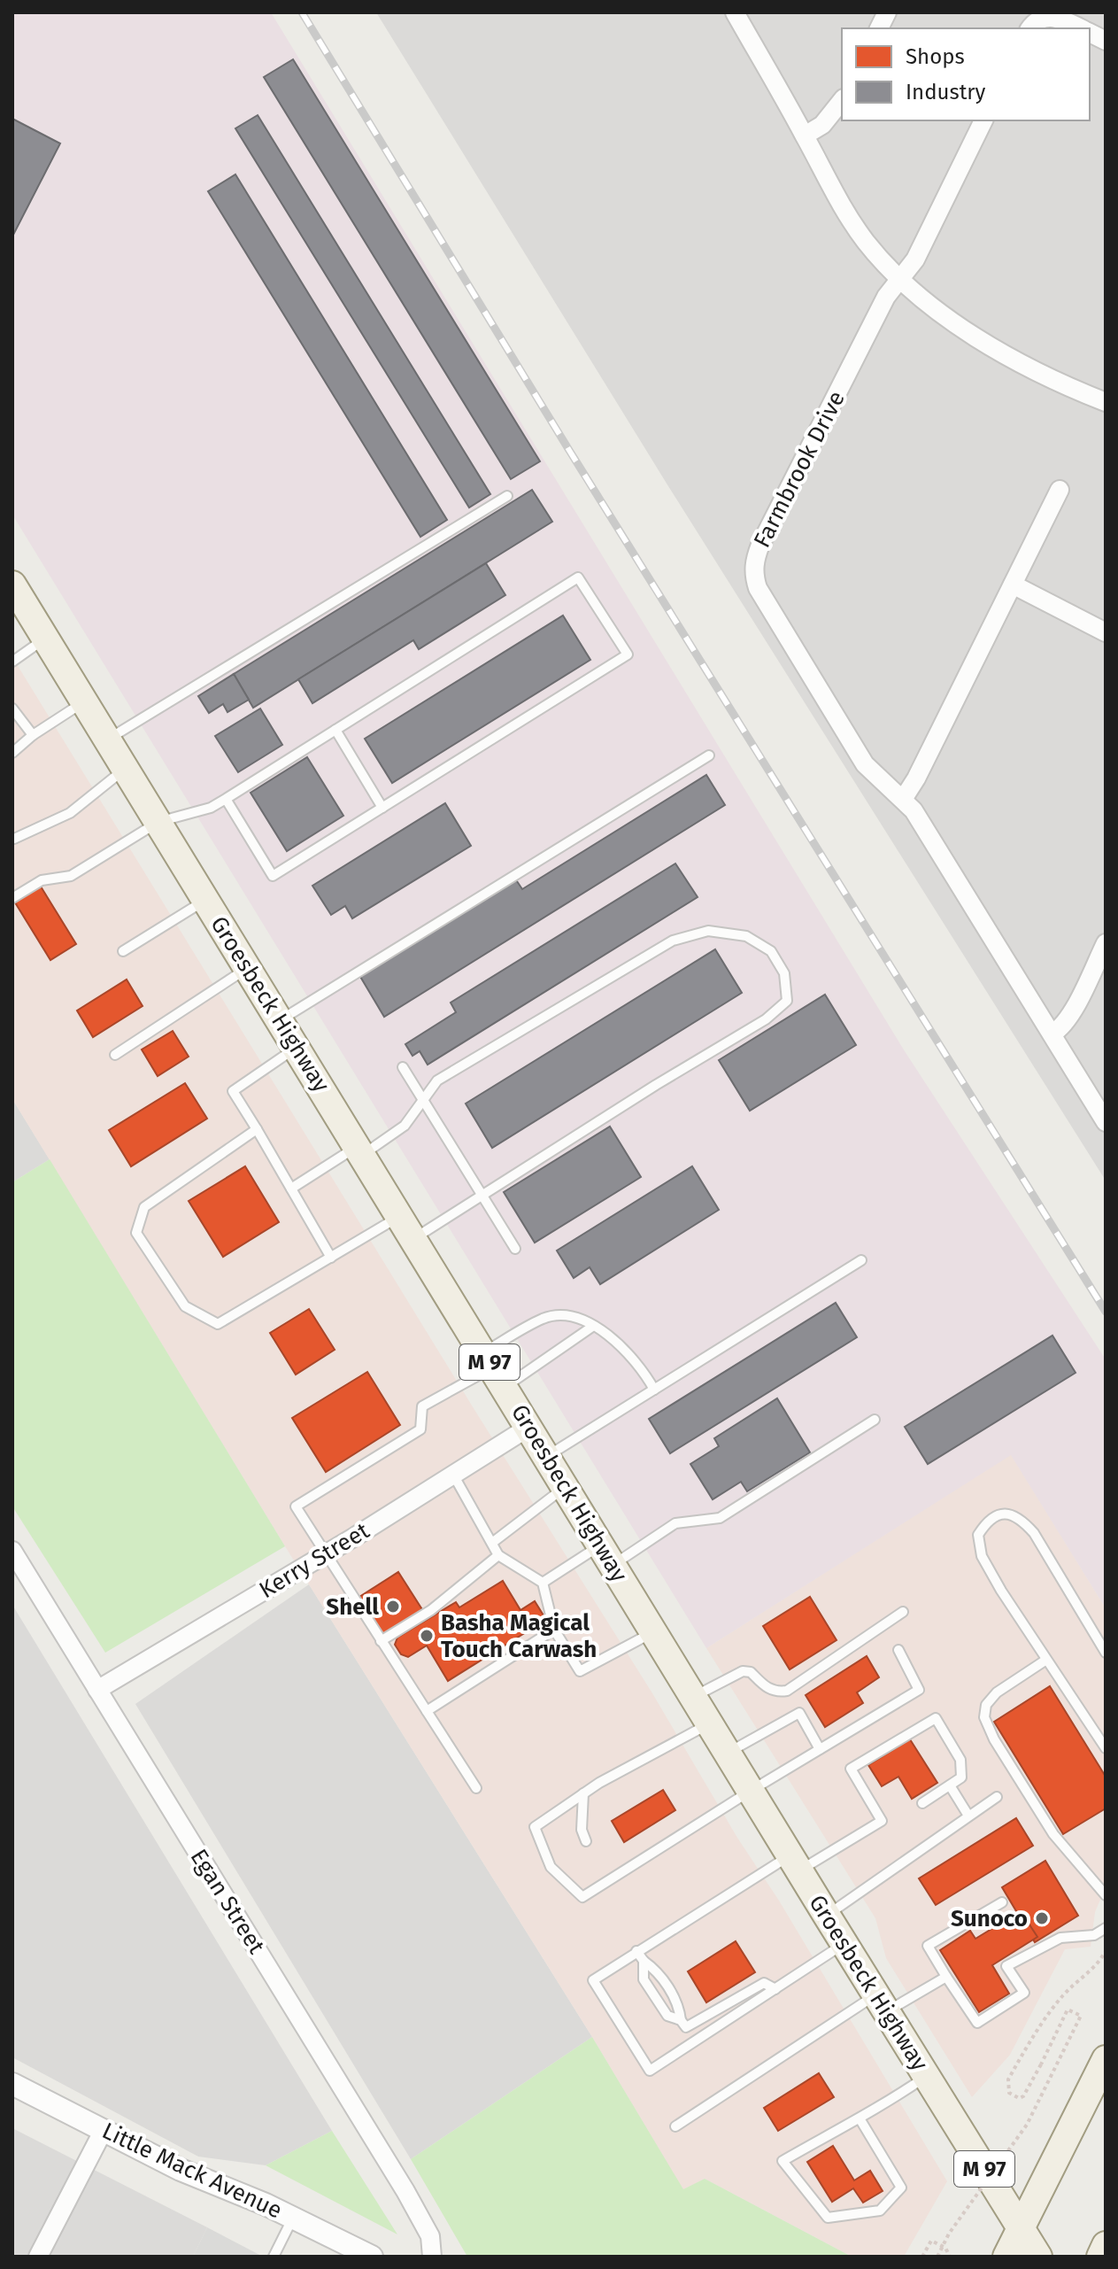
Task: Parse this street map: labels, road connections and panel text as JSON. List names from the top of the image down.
{
  "streets": {
    "main road": ["Groesbeck Highway", "M 97"],
    "street": [
      "Farmbrook Drive",
      "Kerry Street",
      "Egan Street",
      "Little Mack Avenue"
    ]
  },
  "crossings": [
    ["Groesbeck Highway", "Kerry Street"],
    ["Kerry Street", "Egan Street"]
  ],
  "places": ["Shell", "Basha Magical Touch Carwash", "Sunoco"],
  "legend": ["Shops", "Industry"]
}
